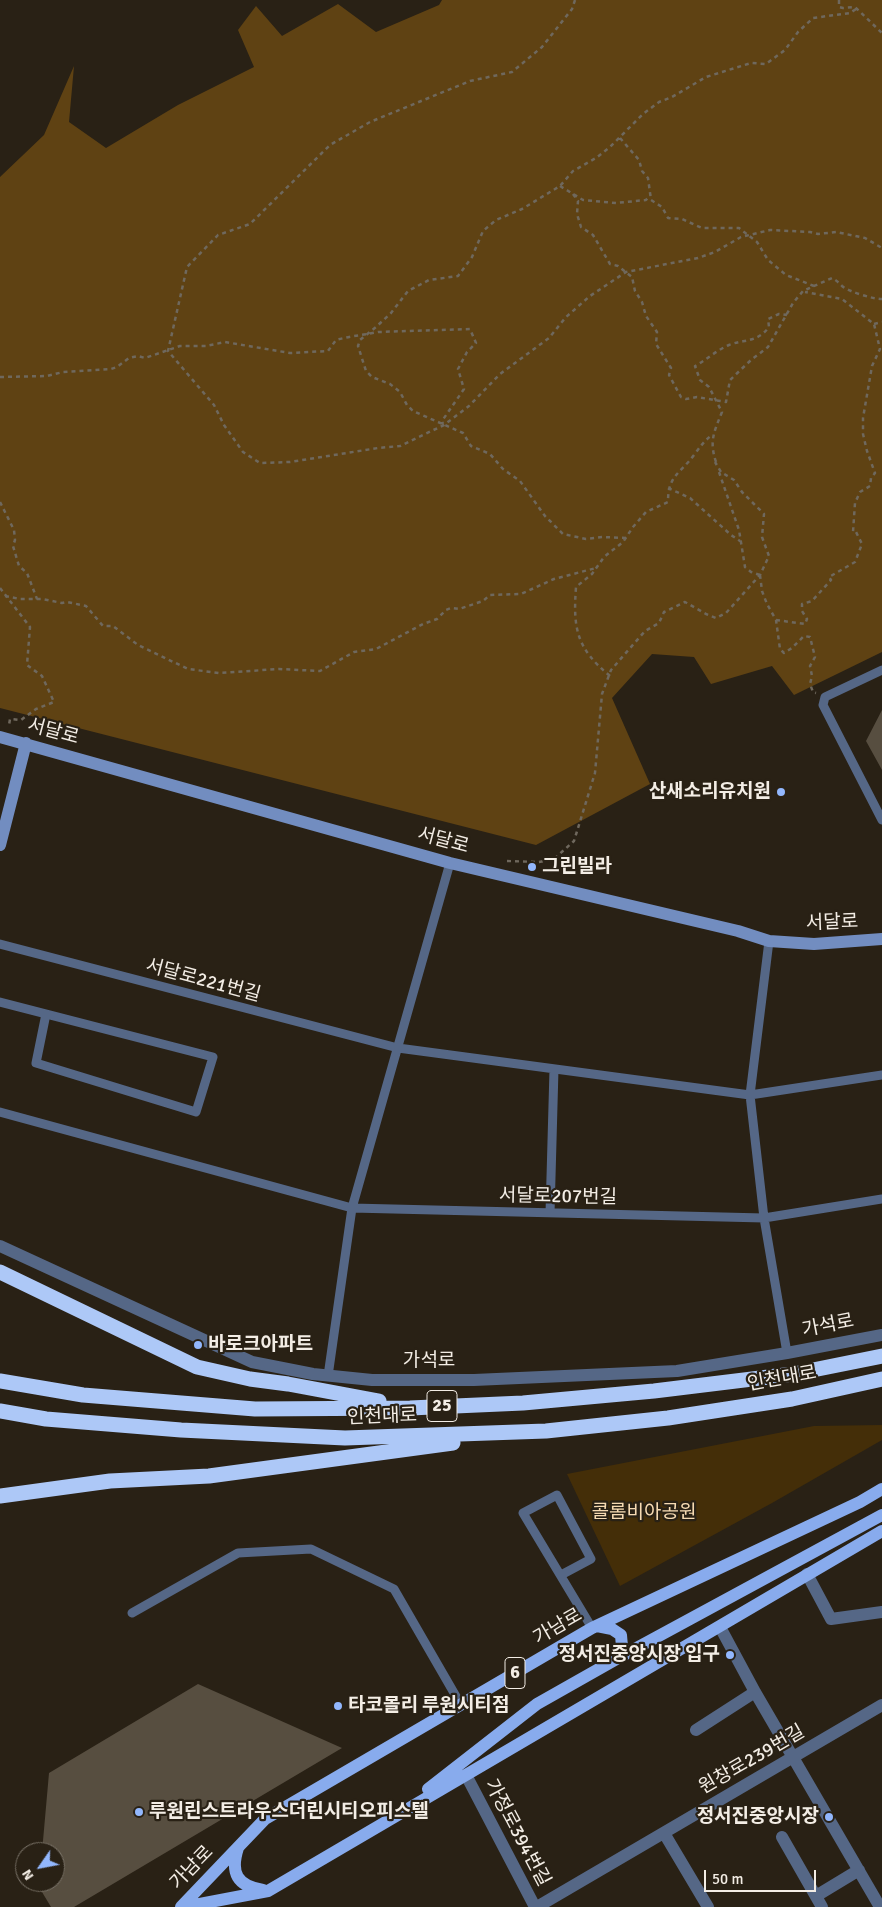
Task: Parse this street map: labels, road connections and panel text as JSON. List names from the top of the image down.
{
  "streets": {
    "highway": ["인천대로", "25"],
    "main road": ["가남로", "6"],
    "street": [
      "서달로",
      "가석로",
      "원창로239번길",
      "가정로394번길"
    ],
    "lane": ["서달로221번길", "서달로207번길"]
  },
  "crossings": [
    ["가남로", "가정로394번길"],
    ["원창로239번길", "가정로394번길"]
  ],
  "parks": ["콜롬비아공원"],
  "places": [
    "산새소리유치원",
    "그린빌라",
    "바로크아파트",
    "정서진중앙시장 입구",
    "타코몰리 루원시티점",
    "루원린스트라우스더린시티오피스텔",
    "정서진중앙시장"
  ],
  "scale_bar": "50 m",
  "north": "bottom left"
}
